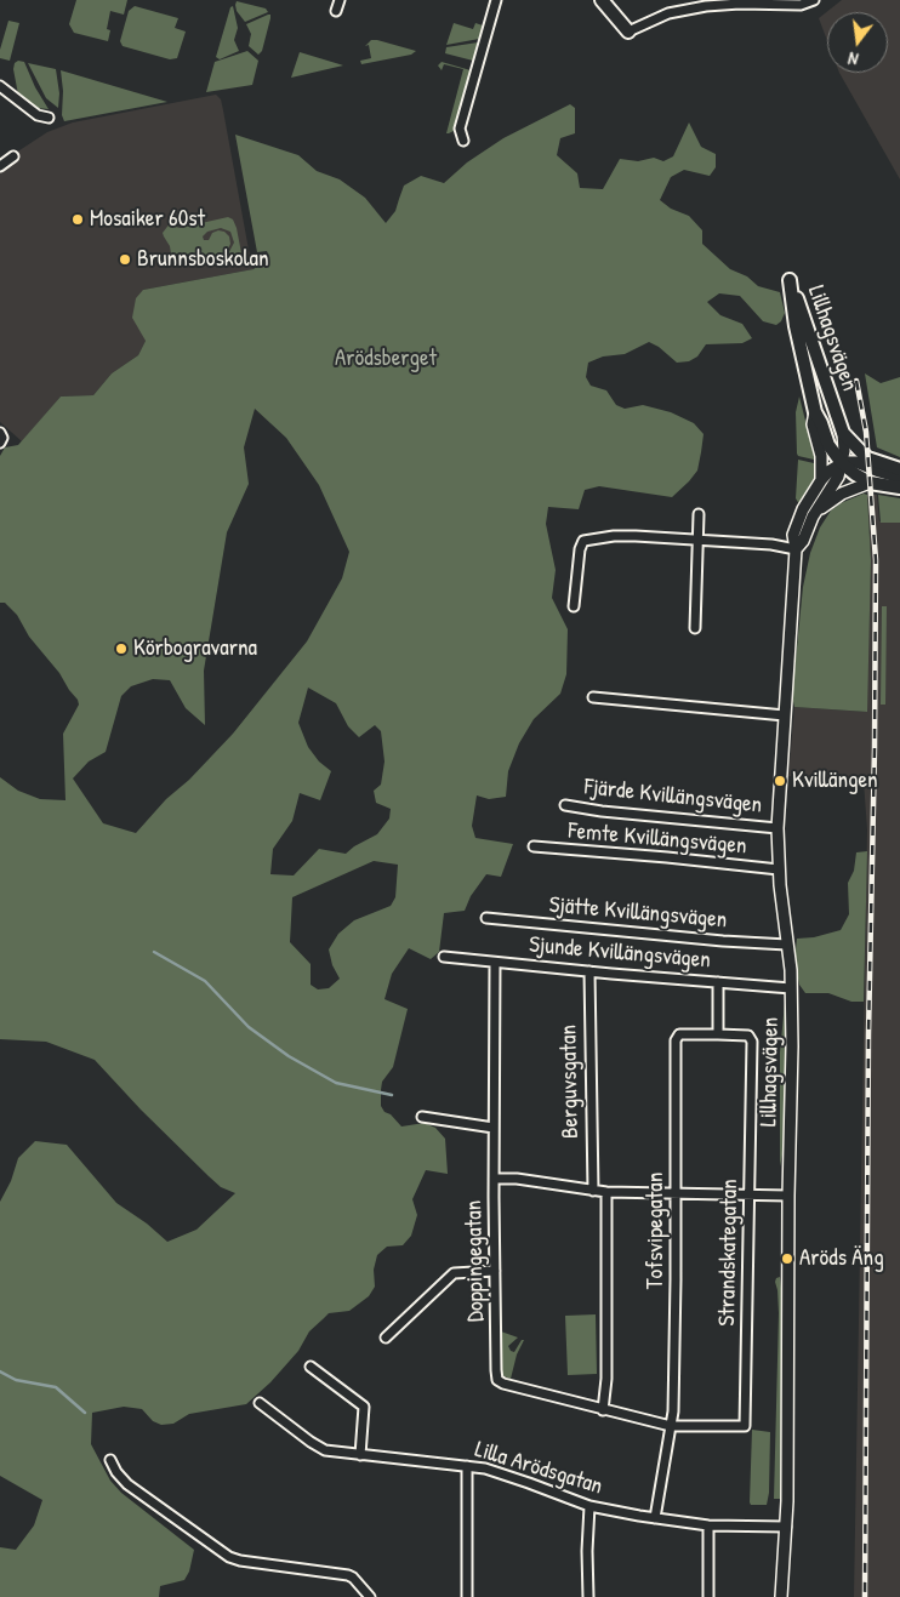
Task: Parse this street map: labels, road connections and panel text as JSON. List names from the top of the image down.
{
  "streets": {
    "main road": ["Lillhagsvägen"],
    "street": [
      "Fjärde Kvillängsvägen",
      "Femte Kvillängsvägen",
      "Sjätte Kvillängsvägen",
      "Sjunde Kvillängsvägen",
      "Berguvsgatan",
      "Tofsvipegatan",
      "Strandskategatan",
      "Doppingegatan",
      "Lilla Arödsgatan"
    ]
  },
  "crossings": [
    ["Lillhagsvägen", "Fjärde Kvillängsvägen"],
    ["Lillhagsvägen", "Femte Kvillängsvägen"],
    ["Lillhagsvägen", "Sjätte Kvillängsvägen"],
    ["Lillhagsvägen", "Sjunde Kvillängsvägen"],
    ["Lillhagsvägen", "Lilla Arödsgatan"],
    ["Sjunde Kvillängsvägen", "Berguvsgatan"],
    ["Sjunde Kvillängsvägen", "Doppingegatan"],
    ["Tofsvipegatan", "Strandskategatan"],
    ["Tofsvipegatan", "Doppingegatan"],
    ["Tofsvipegatan", "Lilla Arödsgatan"],
    ["Strandskategatan", "Doppingegatan"]
  ],
  "parks": ["Arödsberget"],
  "places": [
    "Mosaiker 60st",
    "Brunnsboskolan",
    "Körbogravarna",
    "Kvillängen",
    "Aröds Äng"
  ],
  "north": "bottom"
}
